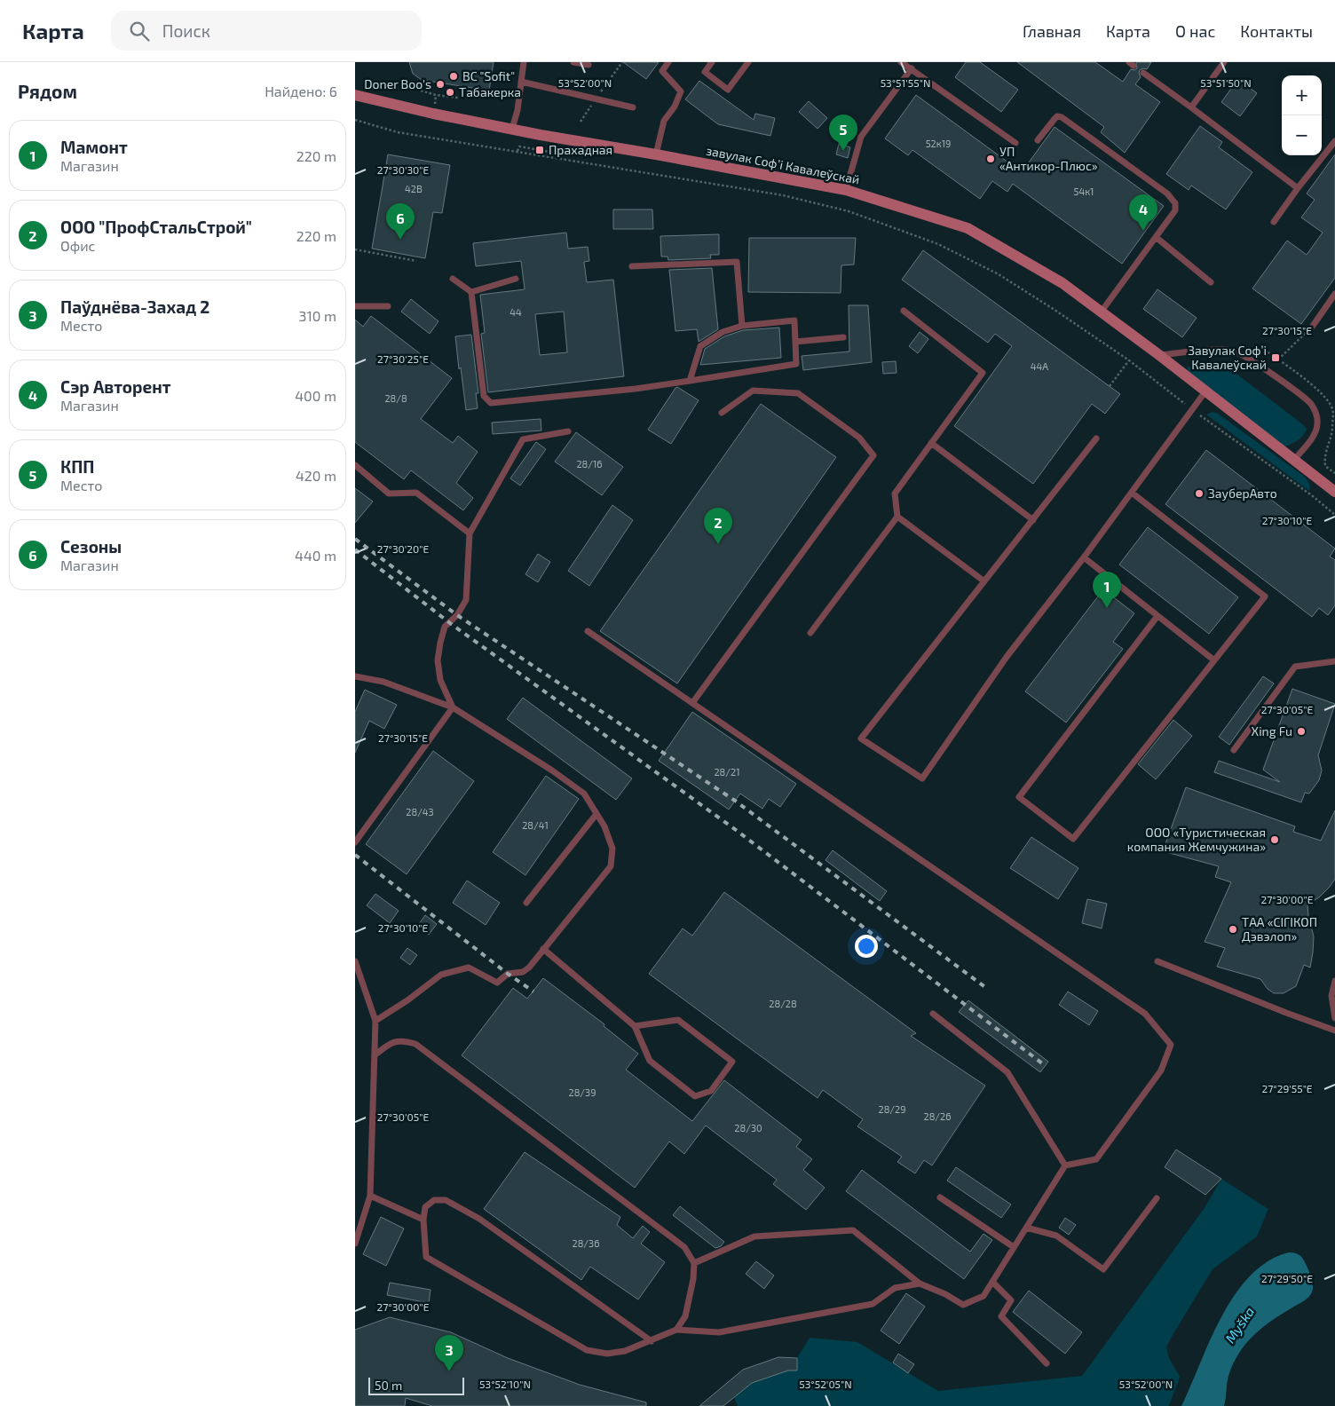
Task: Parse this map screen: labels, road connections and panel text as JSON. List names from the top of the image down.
{
  "streets": {
    "street": ["завулак Софʼі Кавалеўскай"]
  },
  "water": ["Муška"],
  "places": {
    "other": [
      "BC \"Sofit\"",
      "Doner Boo's",
      "Табакерка",
      "УП «Антикор-Плюс»",
      "ЗауберАвто",
      "Xing Fu",
      "ООО «Туристическая компания Жемчужина»",
      "ТАА «СІГІКОП Дэвэлоп»"
    ],
    "transit": ["Прахадная", "Завулак Софʼі Кавалеўскай"]
  },
  "house_numbers": [
    "52к19",
    "42В",
    "54к1",
    "44",
    "44А",
    "28/8",
    "28/16",
    "28/21",
    "28/43",
    "28/41",
    "28/28",
    "28/39",
    "28/29",
    "28/26",
    "28/30",
    "28/36"
  ],
  "scale_bar": "50 m",
  "page": {
    "header": "Карта",
    "search": "Поиск",
    "nav": [
      "Главная",
      "Карта",
      "О нас",
      "Контакты"
    ],
    "heading": ["Рядом", "Найдено: 6"],
    "map_buttons": ["+", "−"],
    "pins": [
      "5",
      "4",
      "6",
      "2",
      "1",
      "3"
    ],
    "list": [
      {
        "mark": "1",
        "name": "Мамонт",
        "note": "Магазин",
        "value": "220 m"
      },
      {
        "mark": "2",
        "name": "ООО \"ПрофСтальСтрой\"",
        "note": "Офис",
        "value": "220 m"
      },
      {
        "mark": "3",
        "name": "Паўднёва-Захад 2",
        "note": "Место",
        "value": "310 m"
      },
      {
        "mark": "4",
        "name": "Сэр Авторент",
        "note": "Магазин",
        "value": "400 m"
      },
      {
        "mark": "5",
        "name": "КПП",
        "note": "Место",
        "value": "420 m"
      },
      {
        "mark": "6",
        "name": "Сезоны",
        "note": "Магазин",
        "value": "440 m"
      }
    ],
    "scale": "50 m"
  },
  "coordinates": [
    "53°52'00\"N",
    "53°51'55\"N",
    "53°51'50\"N",
    "27°30'30\"E",
    "27°30'15\"E",
    "27°30'25\"E",
    "27°30'10\"E",
    "27°30'20\"E",
    "27°30'05\"E",
    "27°30'00\"E",
    "27°29'55\"E",
    "27°29'50\"E",
    "53°52'10\"N",
    "53°52'05\"N"
  ]
}
